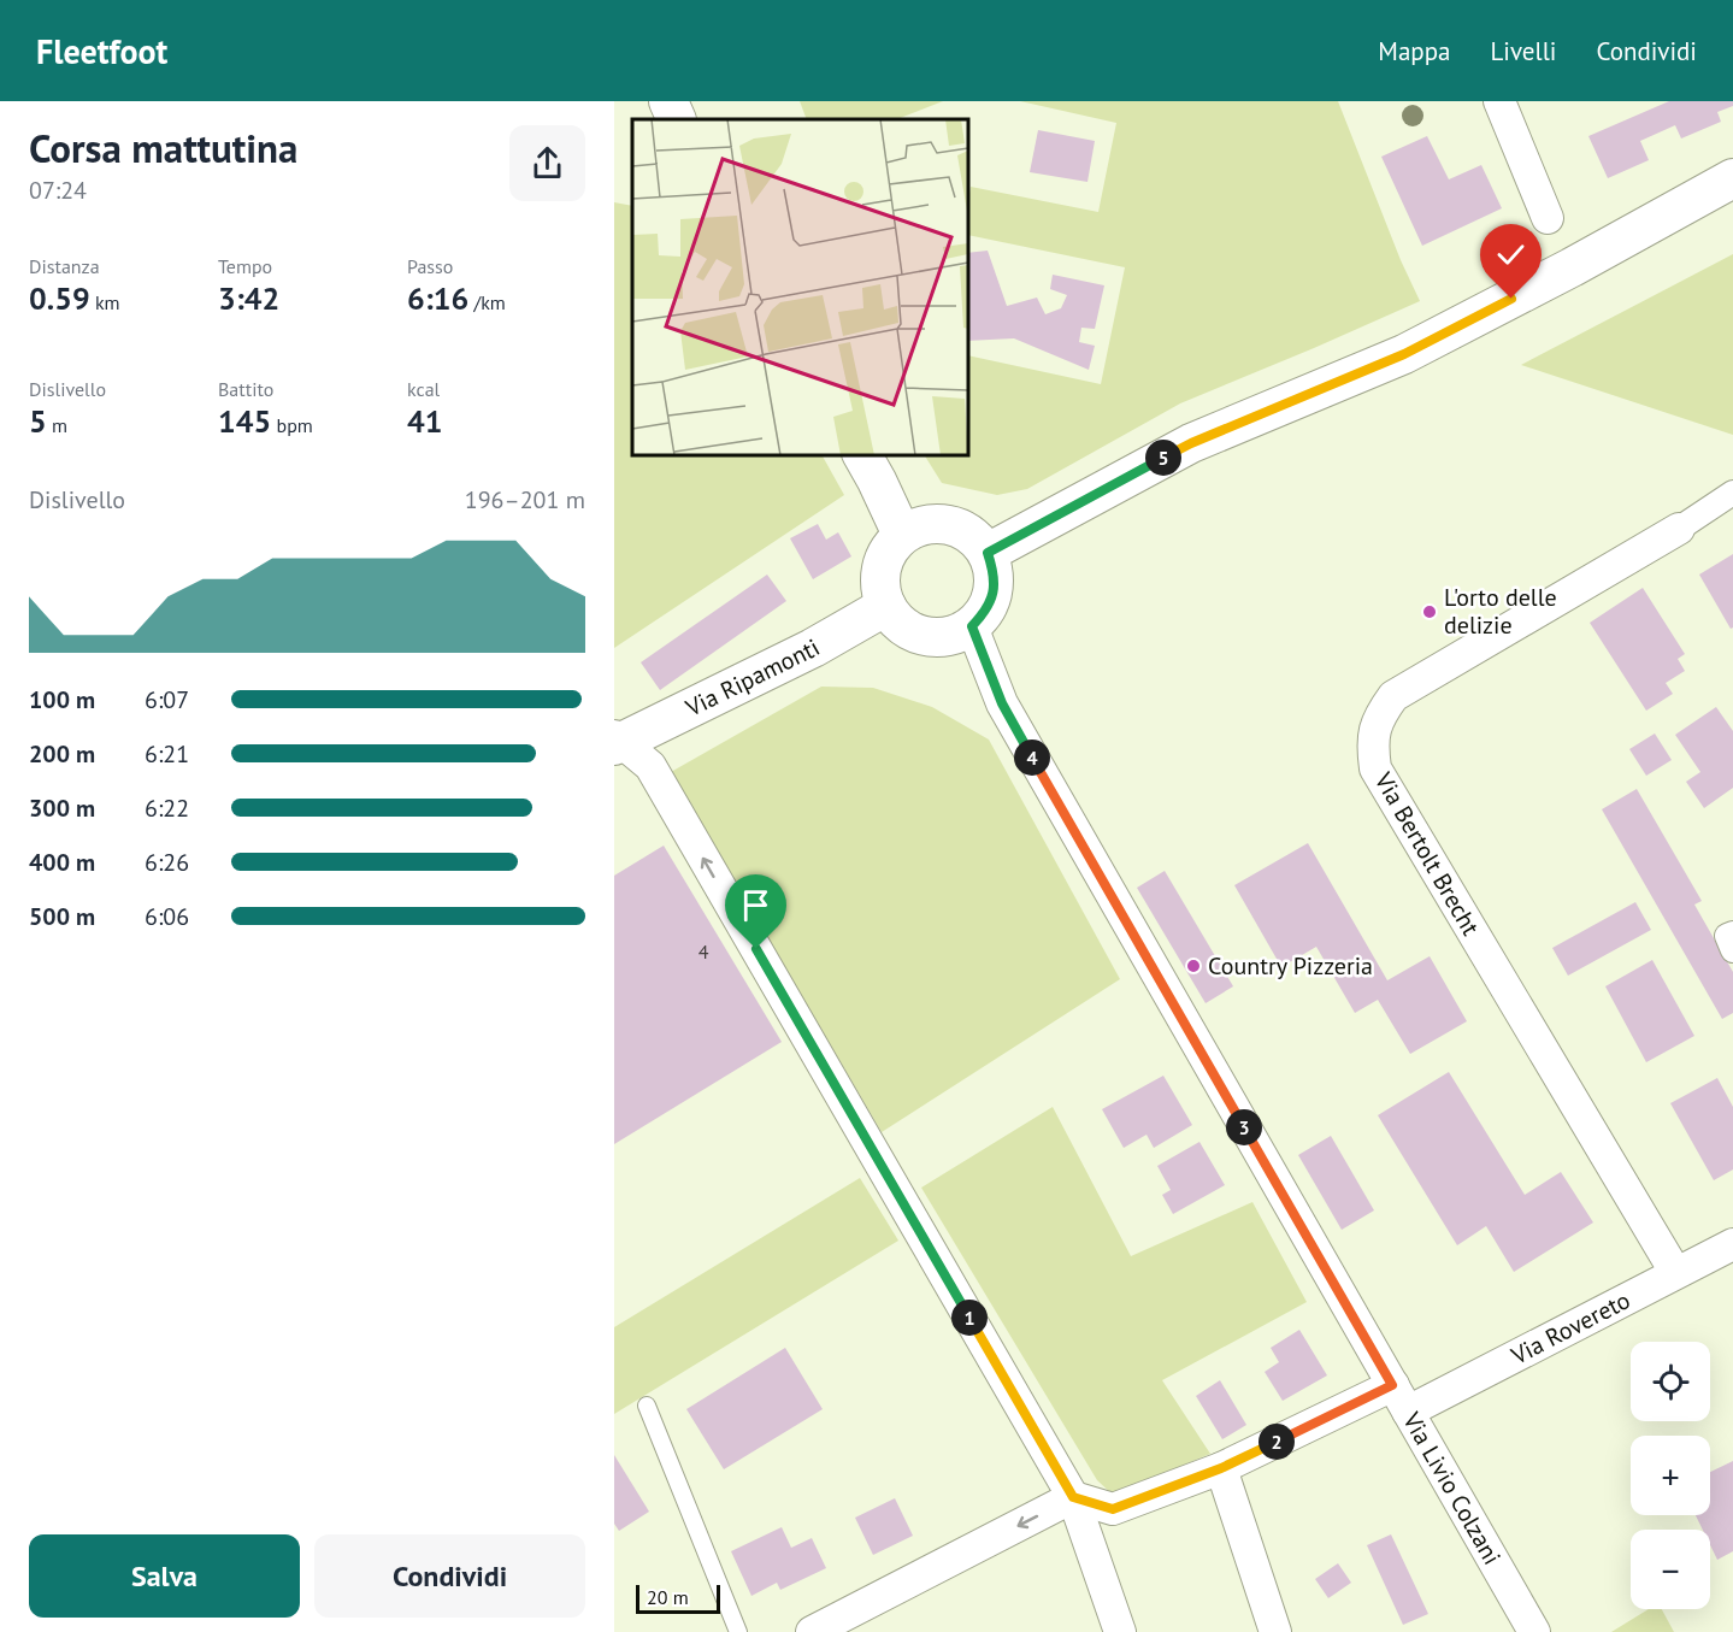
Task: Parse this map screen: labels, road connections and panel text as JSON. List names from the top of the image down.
{
  "streets": {
    "street": [
      "Via Ripamonti",
      "Via Bertolt Brecht",
      "Via Rovereto",
      "Via Livio Colzani"
    ]
  },
  "crossings": [
    ["Via Ripamonti", "Via Livio Colzani"],
    ["Via Bertolt Brecht", "Via Rovereto"],
    ["Via Rovereto", "Via Livio Colzani"]
  ],
  "places": ["L'orto delle delizie", "Country Pizzeria"],
  "house_numbers": ["4"],
  "scale_bar": "20 m",
  "page": {
    "header": "Fleetfoot",
    "nav": ["Mappa", "Livelli", "Condividi"],
    "heading": ["Corsa mattutina", "07:24"],
    "stats": [
      ["Distanza", "0.59 km"],
      ["Tempo", "3:42"],
      ["Passo", "6:16 /km"],
      ["Dislivello", "5 m"],
      ["Battito", "145 bpm"],
      ["kcal", "41"]
    ],
    "pins": [
      "5",
      "4",
      "3",
      "1",
      "2"
    ],
    "chart": ["Dislivello", "196–201 m"],
    "list": [
      {
        "name": "100 m",
        "note": "6:07"
      },
      {
        "name": "200 m",
        "note": "6:21"
      },
      {
        "name": "300 m",
        "note": "6:22"
      },
      {
        "name": "400 m",
        "note": "6:26"
      },
      {
        "name": "500 m",
        "note": "6:06"
      }
    ],
    "map_buttons": ["+", "−"],
    "buttons": ["Salva", "Condividi"],
    "scale": "20 m"
  }
}
